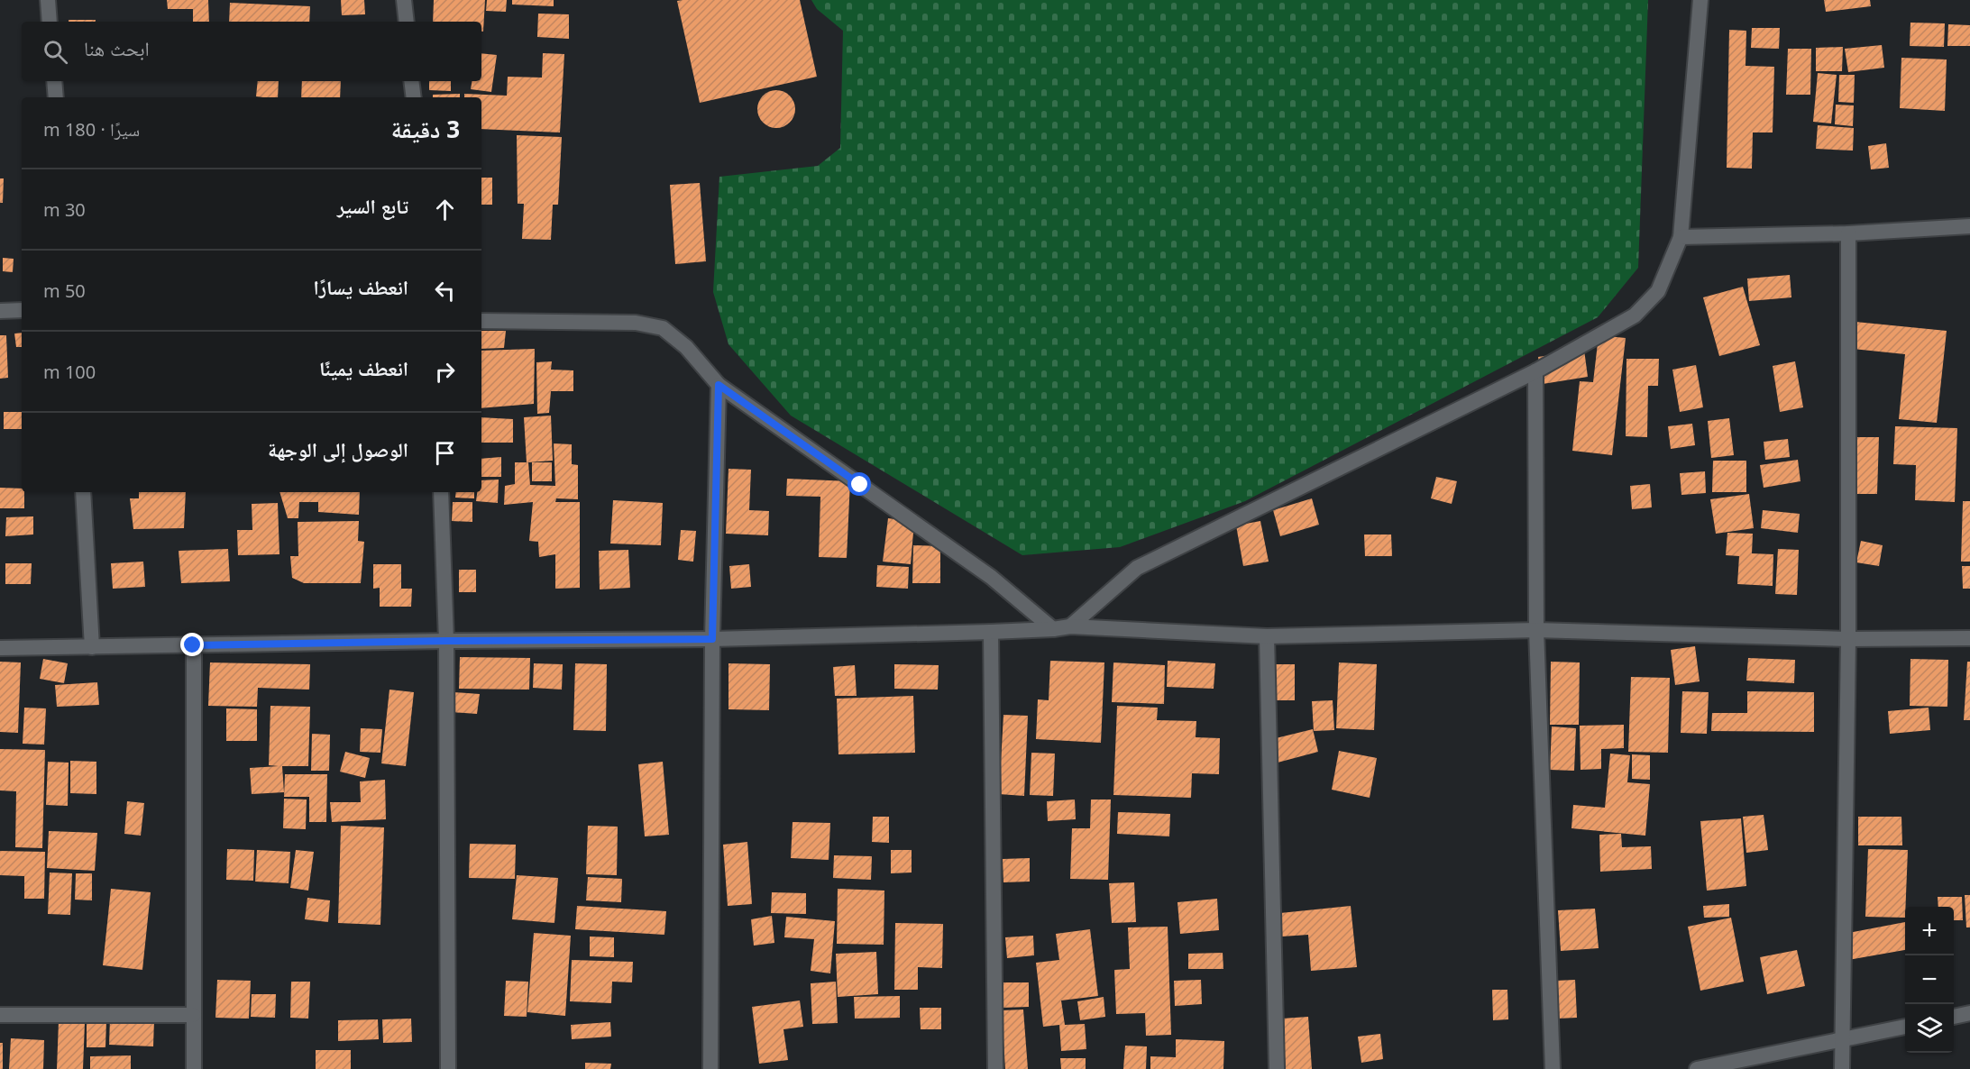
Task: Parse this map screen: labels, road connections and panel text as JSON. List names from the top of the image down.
{
  "page": {
    "search": "ابحث هنا",
    "heading": ["3 دقيقة", "سيرًا · 180 m"],
    "list": [
      ["تابع السير", "30 m"],
      ["انعطف يسارًا", "50 m"],
      ["انعطف يمينًا", "100 m"],
      "الوصول إلى الوجهة"
    ],
    "map_buttons": ["+", "−"]
  }
}
